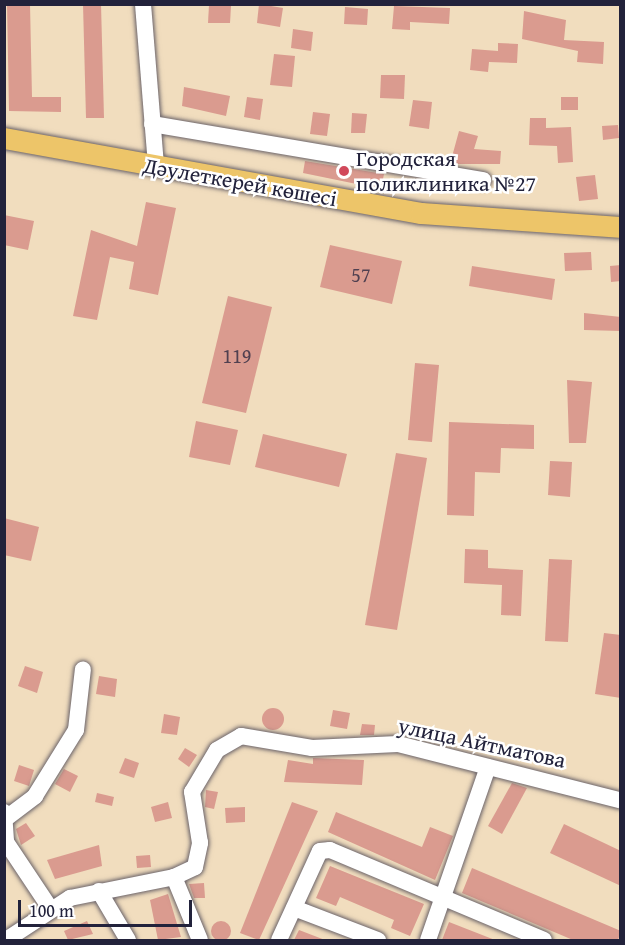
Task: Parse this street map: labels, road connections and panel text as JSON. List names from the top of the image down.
{
  "streets": {
    "main road": ["Дәулеткерей көшесі"],
    "street": ["улица Айтматова"]
  },
  "places": ["Городская поликлиника №27"],
  "house_numbers": ["57", "119"],
  "scale_bar": "100 m"
}
